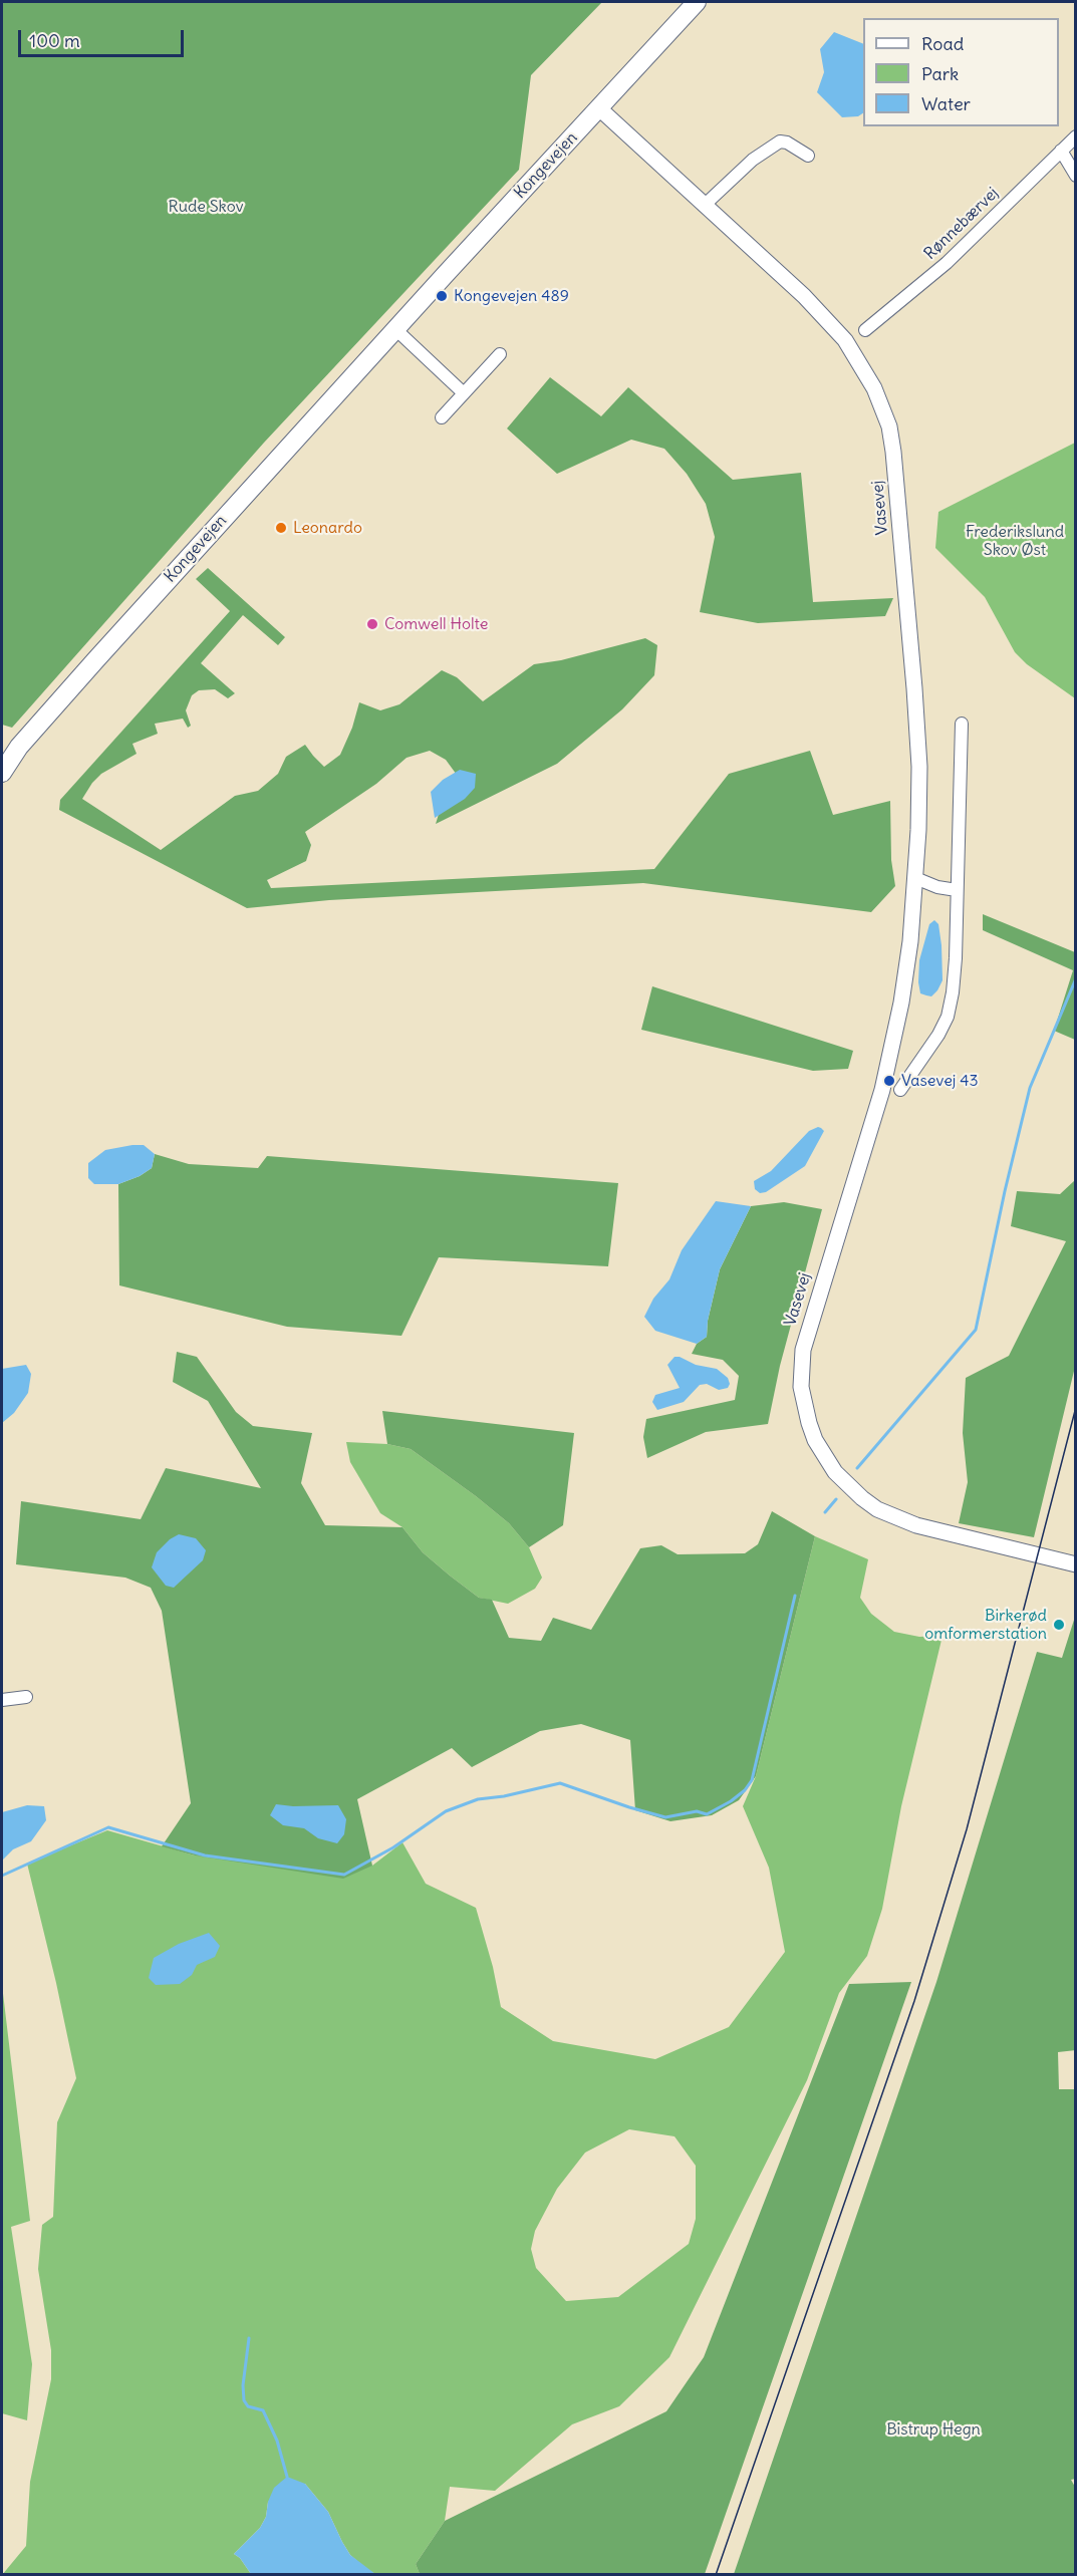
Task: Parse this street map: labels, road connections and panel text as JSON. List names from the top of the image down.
{
  "streets": {
    "main road": ["Kongevejen"],
    "street": ["Rønnebærvej", "Vasevej"]
  },
  "crossings": [
    ["Kongevejen", "Vasevej"]
  ],
  "parks": ["Rude Skov", "Frederikslund Skov Øst", "Bistrup Hegn"],
  "places": [
    "Kongevejen 489",
    "Leonardo",
    "Comwell Holte",
    "Vasevej 43",
    "Birkerød omformerstation"
  ],
  "legend": ["Road", "Park", "Water"],
  "scale_bar": "100 m"
}
